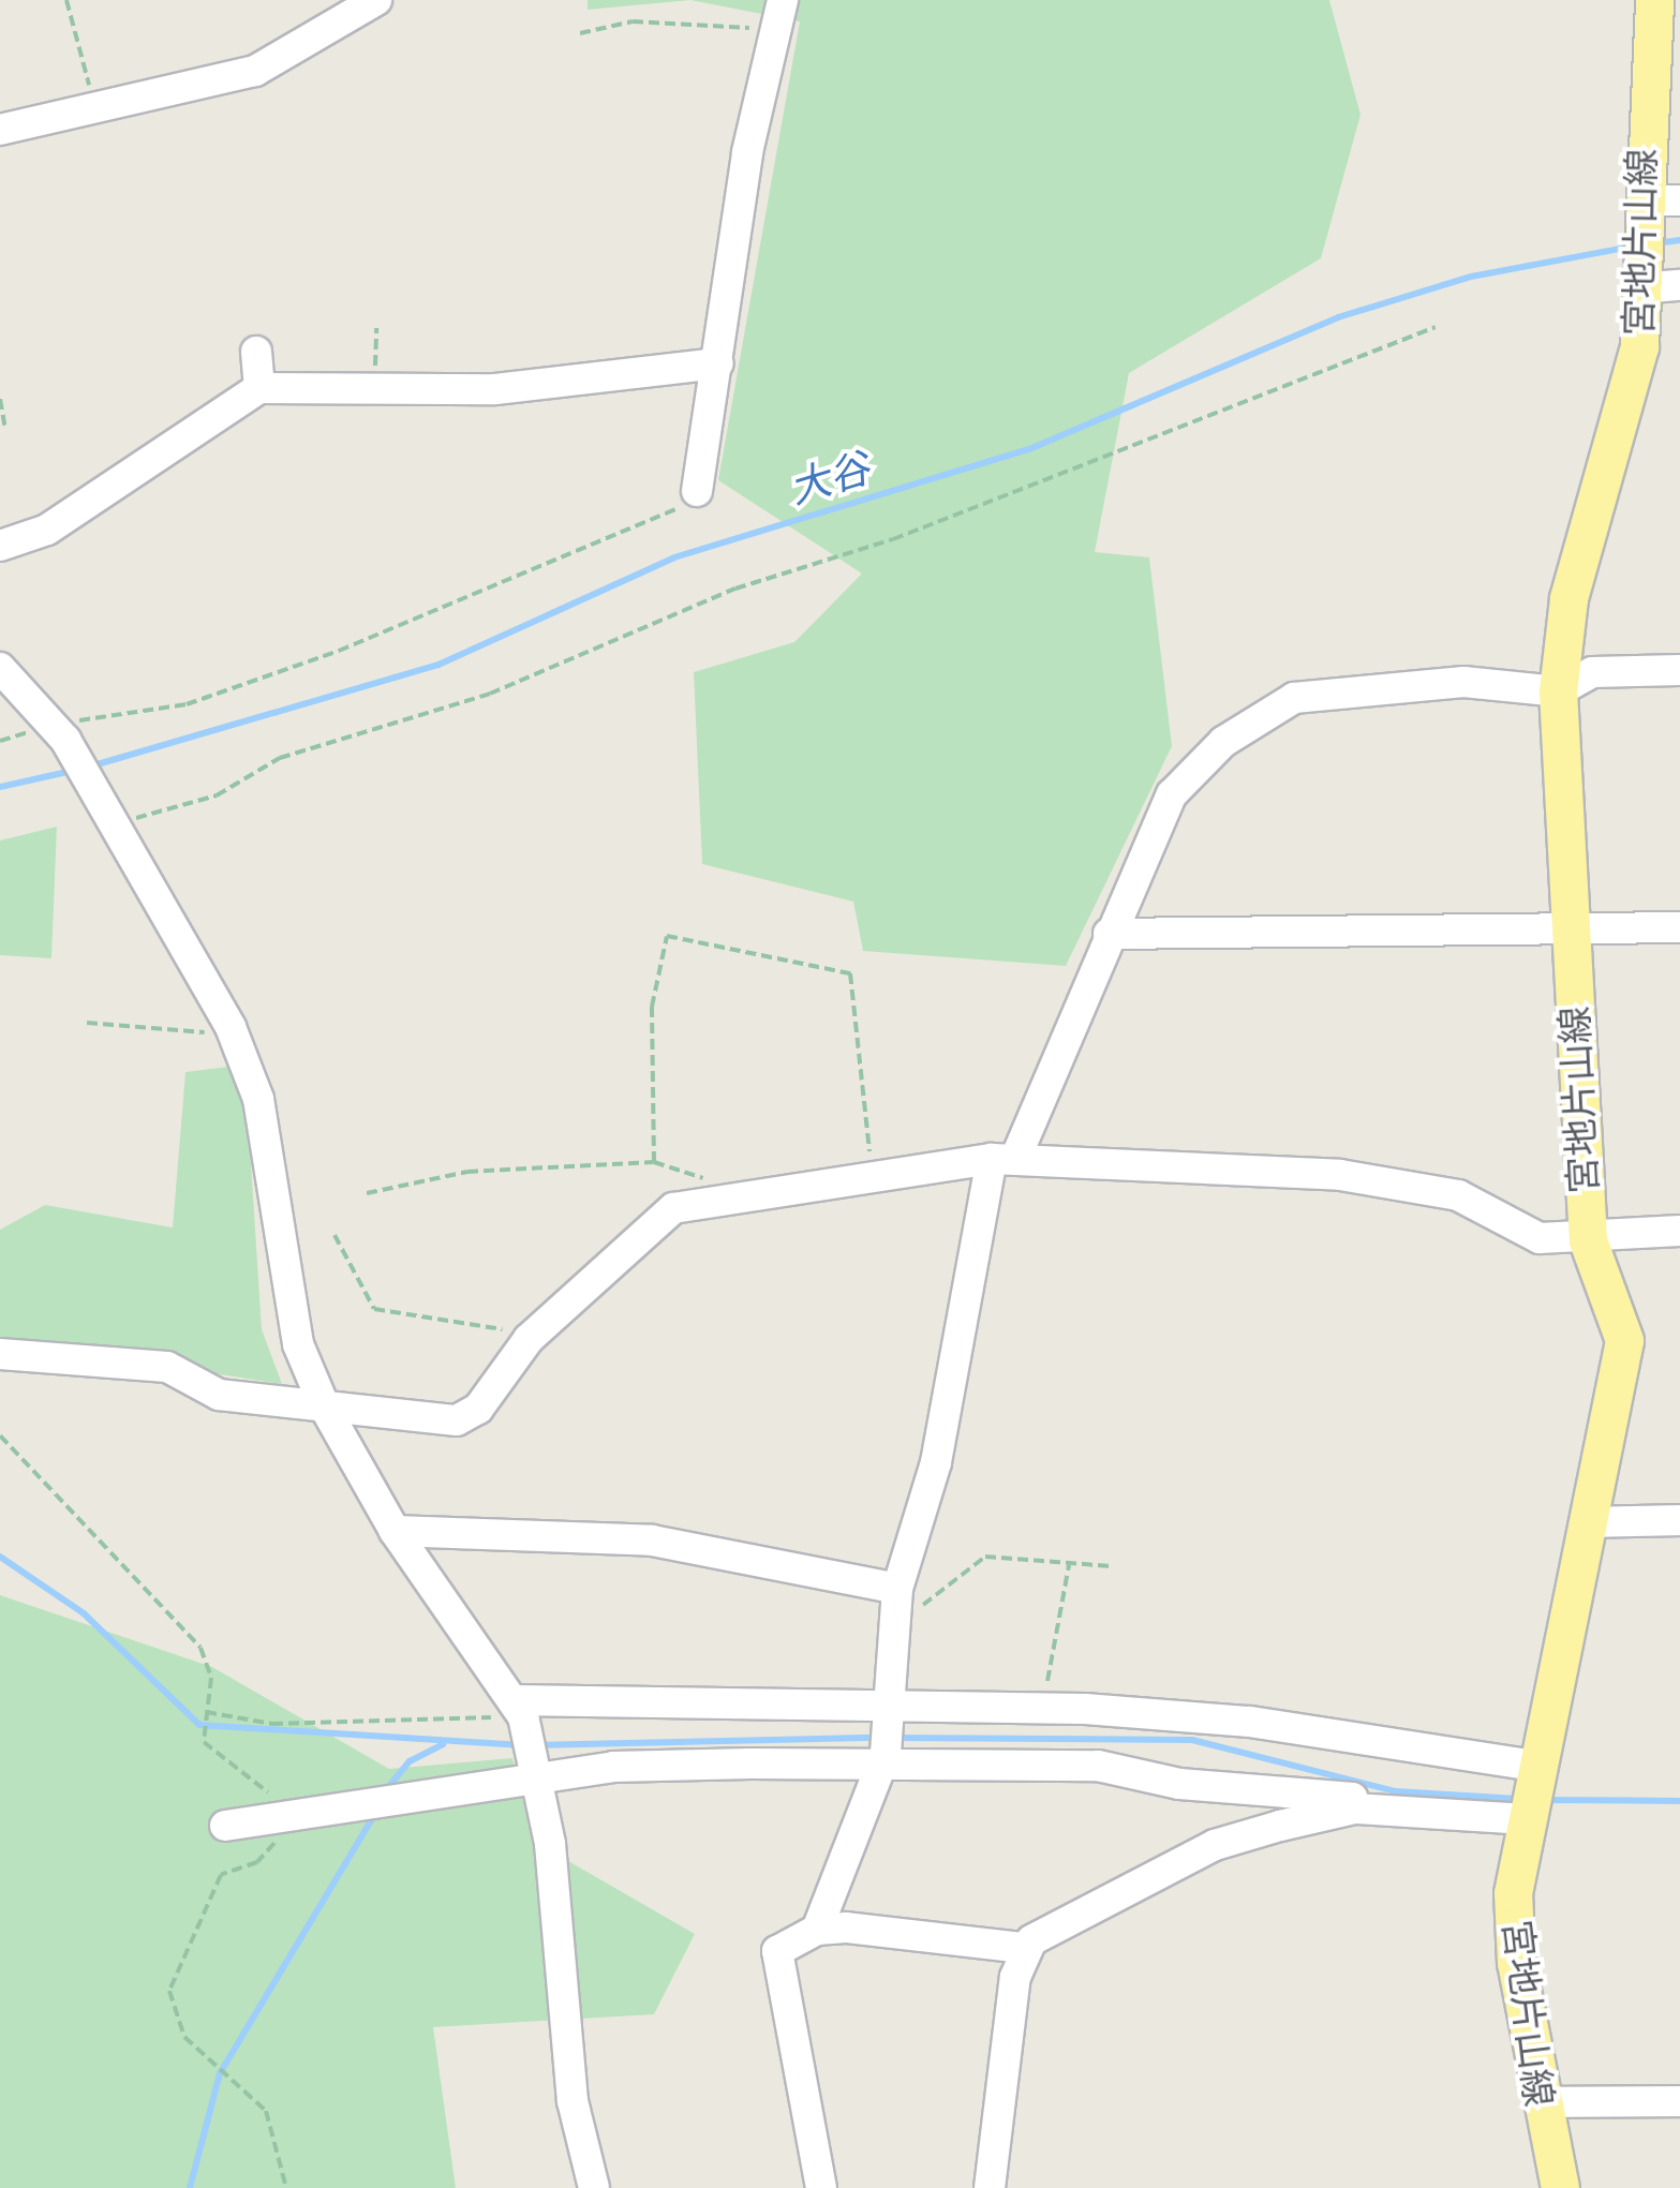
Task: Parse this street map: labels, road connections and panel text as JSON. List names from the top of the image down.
{
  "streets": {
    "main road": ["宮地片山線"]
  },
  "water": ["大谷"]
}
